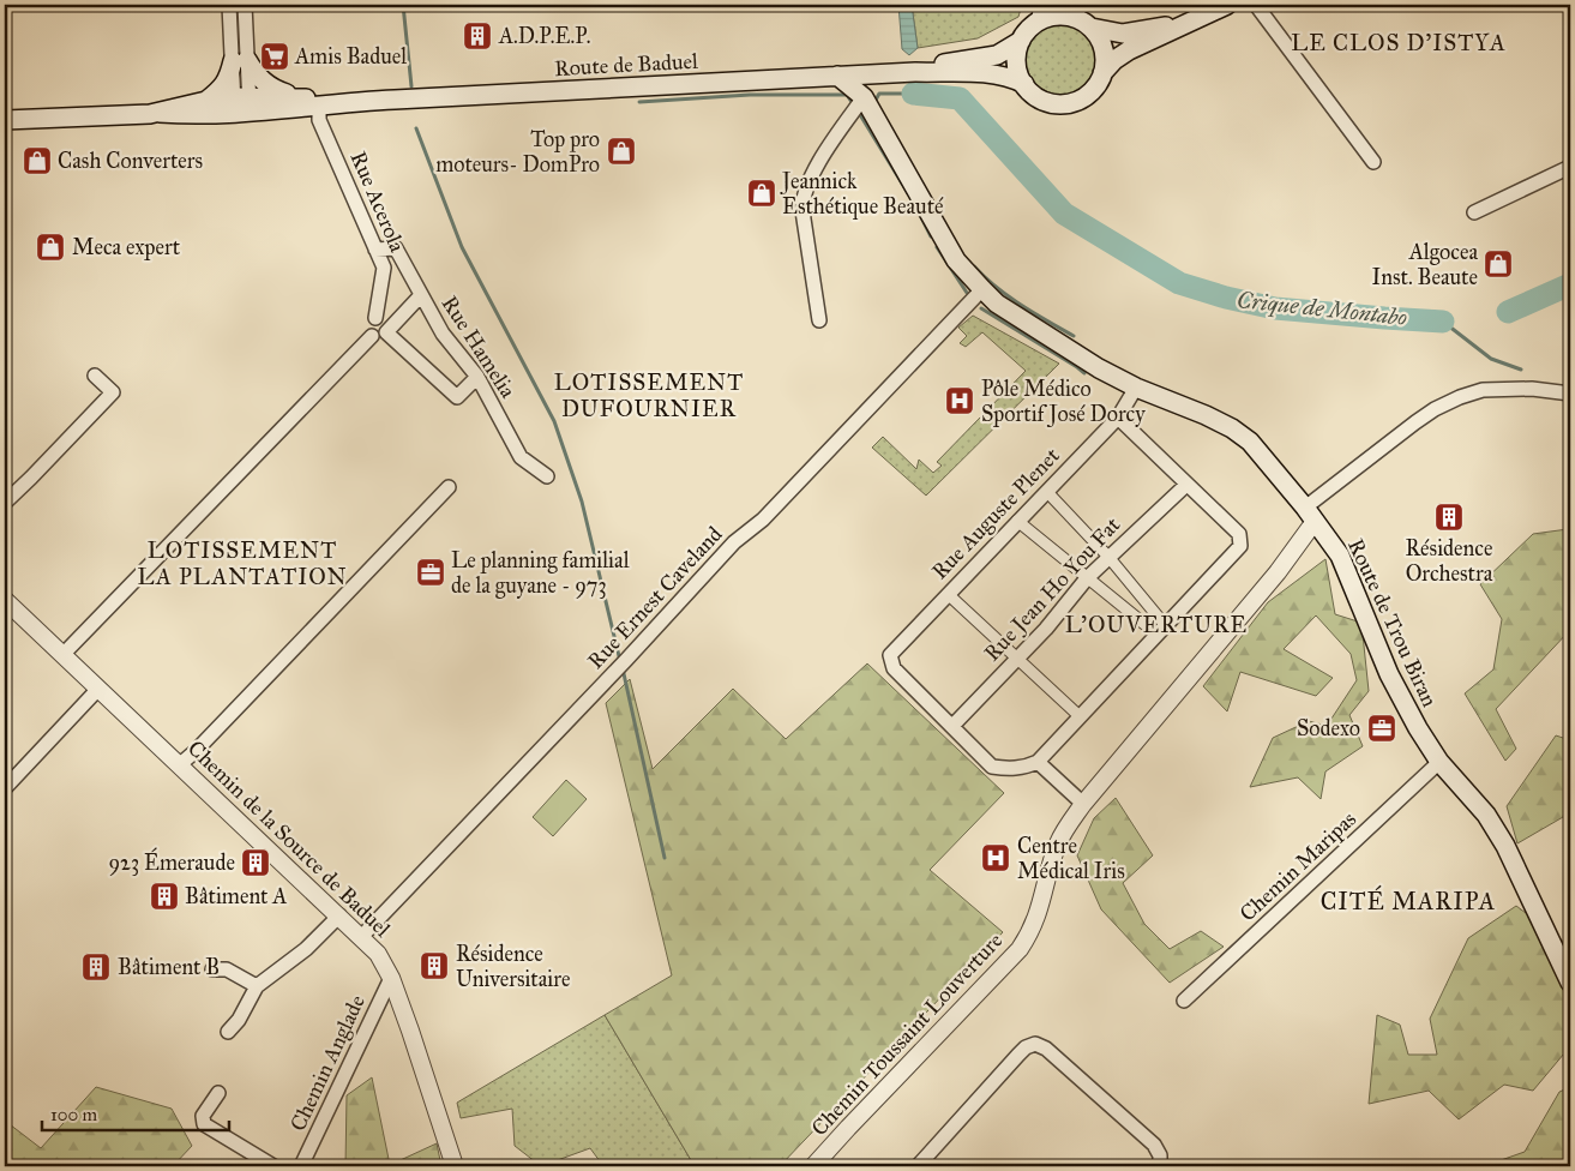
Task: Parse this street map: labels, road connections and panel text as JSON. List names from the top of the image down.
{
  "streets": {
    "main road": ["Route de Baduel", "Route de Trou Biran"],
    "street": [
      "Rue Acerola",
      "Rue Hamelia",
      "Rue Auguste Plenet",
      "Rue Jean Ho You Fat",
      "Rue Ernest Caveland",
      "Chemin de la Source de Baduel",
      "Chemin Maripas",
      "Chemin Toussaint Louverture",
      "Chemin Anglade"
    ]
  },
  "crossings": [
    ["Route de Baduel", "Rue Acerola"],
    ["Route de Baduel", "Route de Trou Biran"],
    ["Rue Acerola", "Rue Hamelia"],
    ["Rue Auguste Plenet", "Rue Jean Ho You Fat"],
    ["Rue Auguste Plenet", "Route de Trou Biran"],
    ["Rue Ernest Caveland", "Route de Trou Biran"],
    ["Rue Ernest Caveland", "Chemin de la Source de Baduel"],
    ["Route de Trou Biran", "Chemin Maripas"],
    ["Route de Trou Biran", "Chemin Toussaint Louverture"],
    ["Chemin de la Source de Baduel", "Chemin Anglade"]
  ],
  "districts": [
    "LE CLOS D'ISTYA",
    "LOTISSEMENT DUFOURNIER",
    "LOTISSEMENT LA PLANTATION",
    "L'OUVERTURE",
    "CITÉ MARIPA"
  ],
  "water": ["Crique de Montabo"],
  "places": {
    "building": [
      "A.D.P.E.P.",
      "Résidence Orchestra",
      "923 Émeraude",
      "Bâtiment A",
      "Résidence Universitaire",
      "Bâtiment B"
    ],
    "supermarket": ["Amis Baduel"],
    "shop": [
      "Top pro moteurs- DomPro",
      "Cash Converters",
      "Jeannick Esthétique Beauté",
      "Meca expert",
      "Algocea Inst. Beaute"
    ],
    "hospital": ["Pôle Médico Sportif José Dorcy", "Centre Médical Iris"],
    "office": ["Le planning familial de la guyane - 973", "Sodexo"]
  },
  "scale_bar": "100 m"
}
